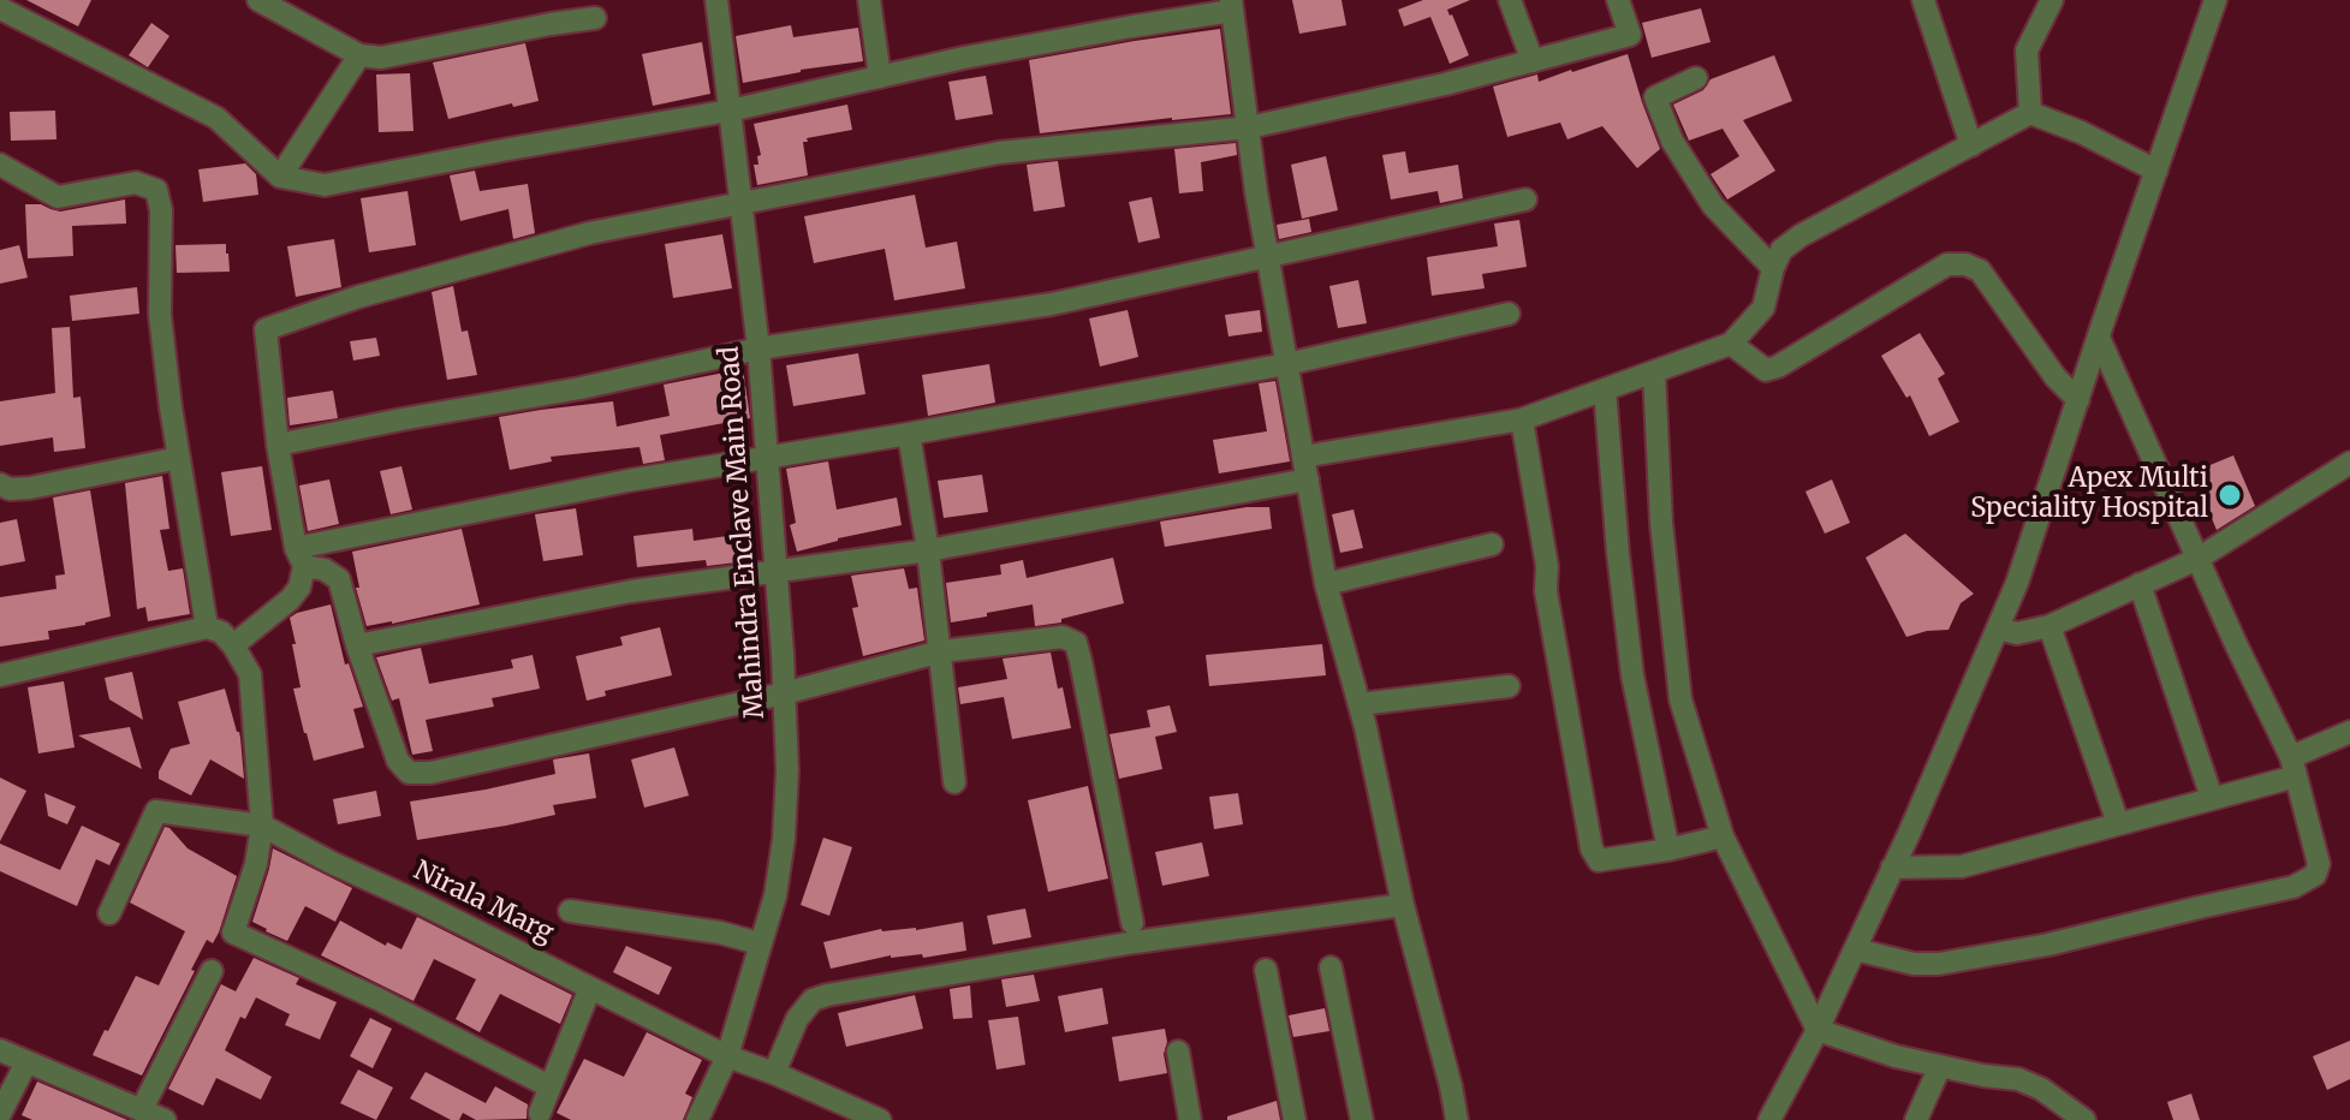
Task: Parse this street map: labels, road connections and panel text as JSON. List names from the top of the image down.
{
  "streets": {
    "street": ["Mahindra Enclave Main Road", "Nirala Marg"]
  },
  "crossings": [
    ["Mahindra Enclave Main Road", "Nirala Marg"]
  ],
  "places": ["Apex Multi Speciality Hospital"]
}
